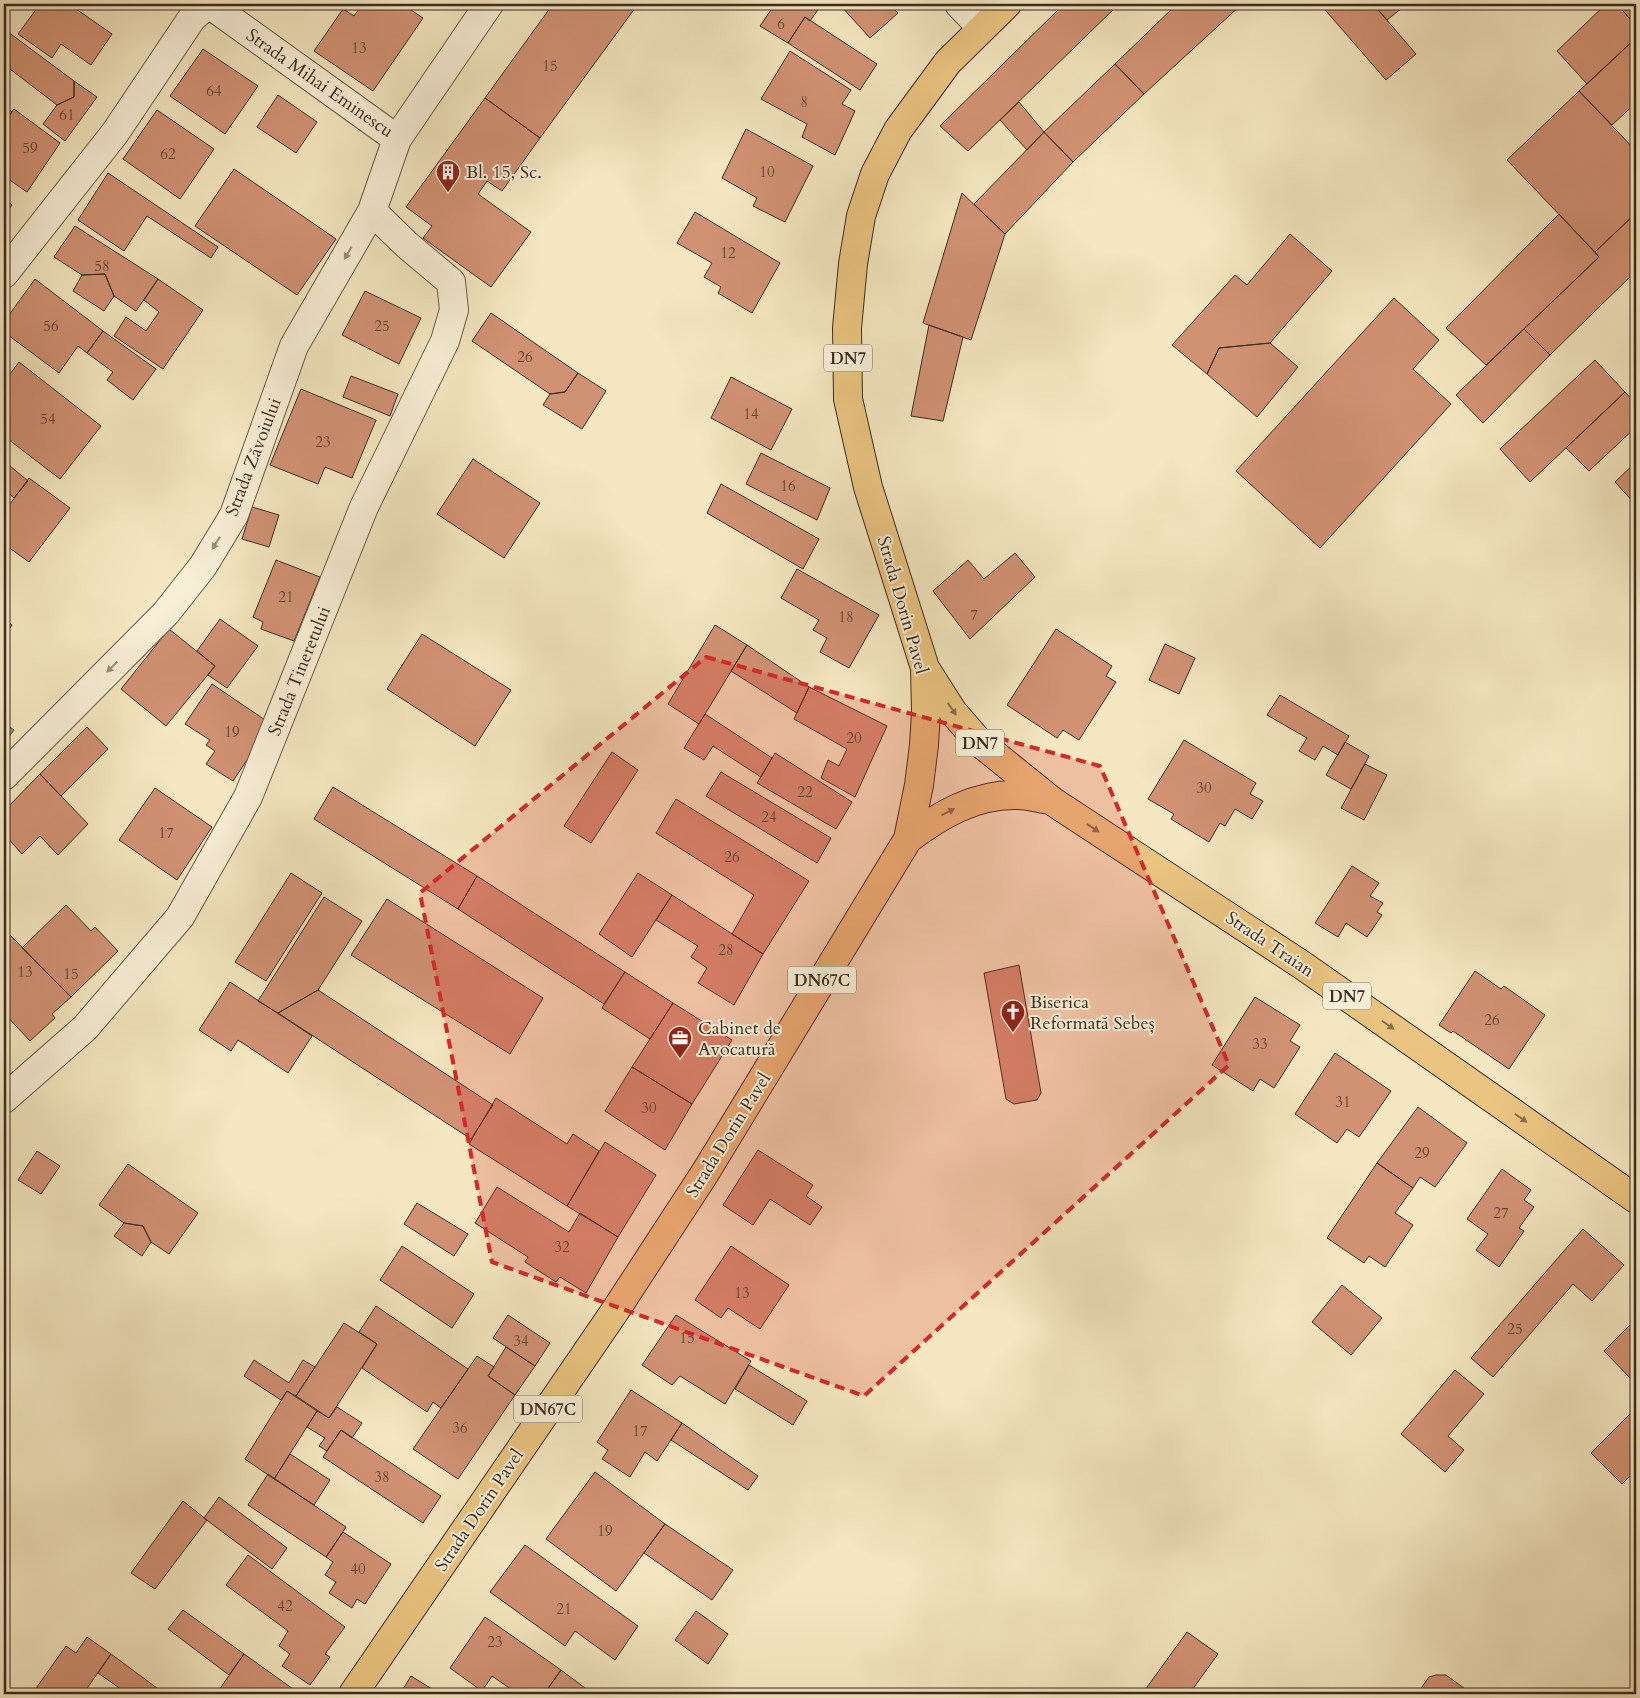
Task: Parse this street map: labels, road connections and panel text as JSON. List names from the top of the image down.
{
  "streets": {
    "main road": [
      "DN7",
      "Strada Dorin Pavel",
      "Strada Traian",
      "DN67C"
    ],
    "street": ["Strada Mihai Eminescu", "Strada Zăvoiului", "Strada Tineretului"]
  },
  "crossings": [
    ["Strada Mihai Eminescu", "Strada Zăvoiului"],
    ["Strada Zăvoiului", "Strada Tineretului"],
    ["Strada Dorin Pavel", "Strada Traian"],
    ["Strada Dorin Pavel", "DN67C"],
    ["Strada Traian", "DN67C"]
  ],
  "one_way": ["Strada Zăvoiului", "Strada Traian"],
  "places": {
    "building": ["Bl. 15, Sc."],
    "church": ["Biserica Reformată Sebeș"],
    "office": ["Cabinet de Avocatură"]
  },
  "house_numbers": [
    "6",
    "13",
    "15",
    "64",
    "8",
    "61",
    "59",
    "62",
    "10",
    "12",
    "58",
    "56",
    "25",
    "26",
    "14",
    "54",
    "23",
    "16",
    "21",
    "7",
    "18",
    "19",
    "20",
    "30",
    "22",
    "24",
    "17",
    "26",
    "28",
    "13",
    "15",
    "26",
    "33",
    "31",
    "30",
    "29",
    "27",
    "32",
    "13",
    "25",
    "15",
    "34",
    "36",
    "17",
    "38",
    "19",
    "40",
    "42",
    "21",
    "23"
  ]
}
